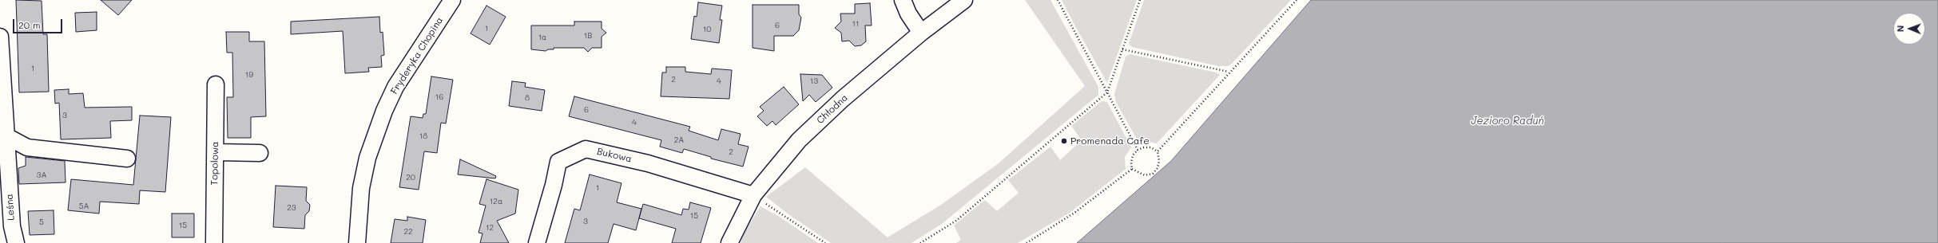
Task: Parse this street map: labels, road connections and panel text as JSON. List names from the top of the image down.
{
  "streets": {
    "street": [
      "Fryderyka Chopina",
      "Chłodna",
      "Bukowa",
      "Topolowa",
      "Leśna"
    ]
  },
  "crossings": [
    ["Chłodna", "Bukowa"]
  ],
  "water": ["Jezioro Raduń"],
  "places": ["Promenada Cafe"],
  "house_numbers": [
    "11",
    "6",
    "1",
    "10",
    "1B",
    "1a",
    "1",
    "19",
    "2",
    "4",
    "13",
    "16",
    "8",
    "6",
    "3",
    "4",
    "18",
    "2A",
    "2",
    "3A",
    "20",
    "1",
    "12a",
    "5A",
    "23",
    "15",
    "3",
    "5",
    "15",
    "12",
    "22"
  ],
  "scale_bar": "20 m",
  "north": "left"
}
